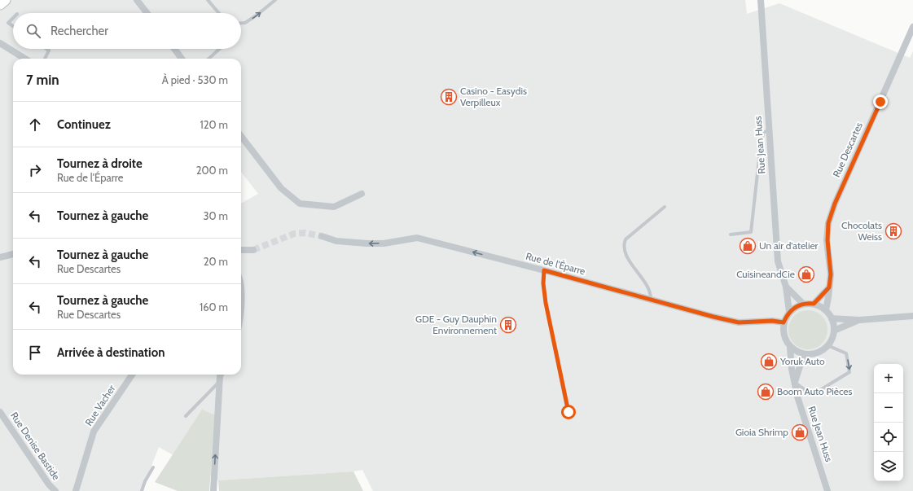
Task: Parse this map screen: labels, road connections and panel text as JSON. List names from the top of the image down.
{
  "streets": {
    "street": [
      "Rue Jean Huss",
      "Rue Descartes",
      "Rue de l'Éparre",
      "Rue Vacher",
      "Rue Denise Bastide"
    ]
  },
  "crossings": [
    ["Rue Jean Huss", "Rue Descartes"],
    ["Rue Jean Huss", "Rue de l'Éparre"],
    ["Rue Descartes", "Rue de l'Éparre"]
  ],
  "one_way": ["Rue de l'Éparre"],
  "places": {
    "building": ["Casino - Easydis Verpilleux", "Chocolats Weiss", "GDE - Guy Dauphin Environnement"],
    "shop": [
      "Un air d'atelier",
      "CuisineandCie",
      "Yoruk Auto",
      "Boom Auto Pièces",
      "Gioia Shrimp"
    ]
  },
  "page": {
    "search": "Rechercher",
    "heading": ["7 min", "À pied · 530 m"],
    "list": [
      ["Continuez", "120 m"],
      ["Tournez à droite", "Rue de l'Éparre", "200 m"],
      ["Tournez à gauche", "30 m"],
      ["Tournez à gauche", "Rue Descartes", "20 m"],
      ["Tournez à gauche", "Rue Descartes", "160 m"],
      "Arrivée à destination"
    ],
    "map_buttons": ["+", "−"]
  }
}
